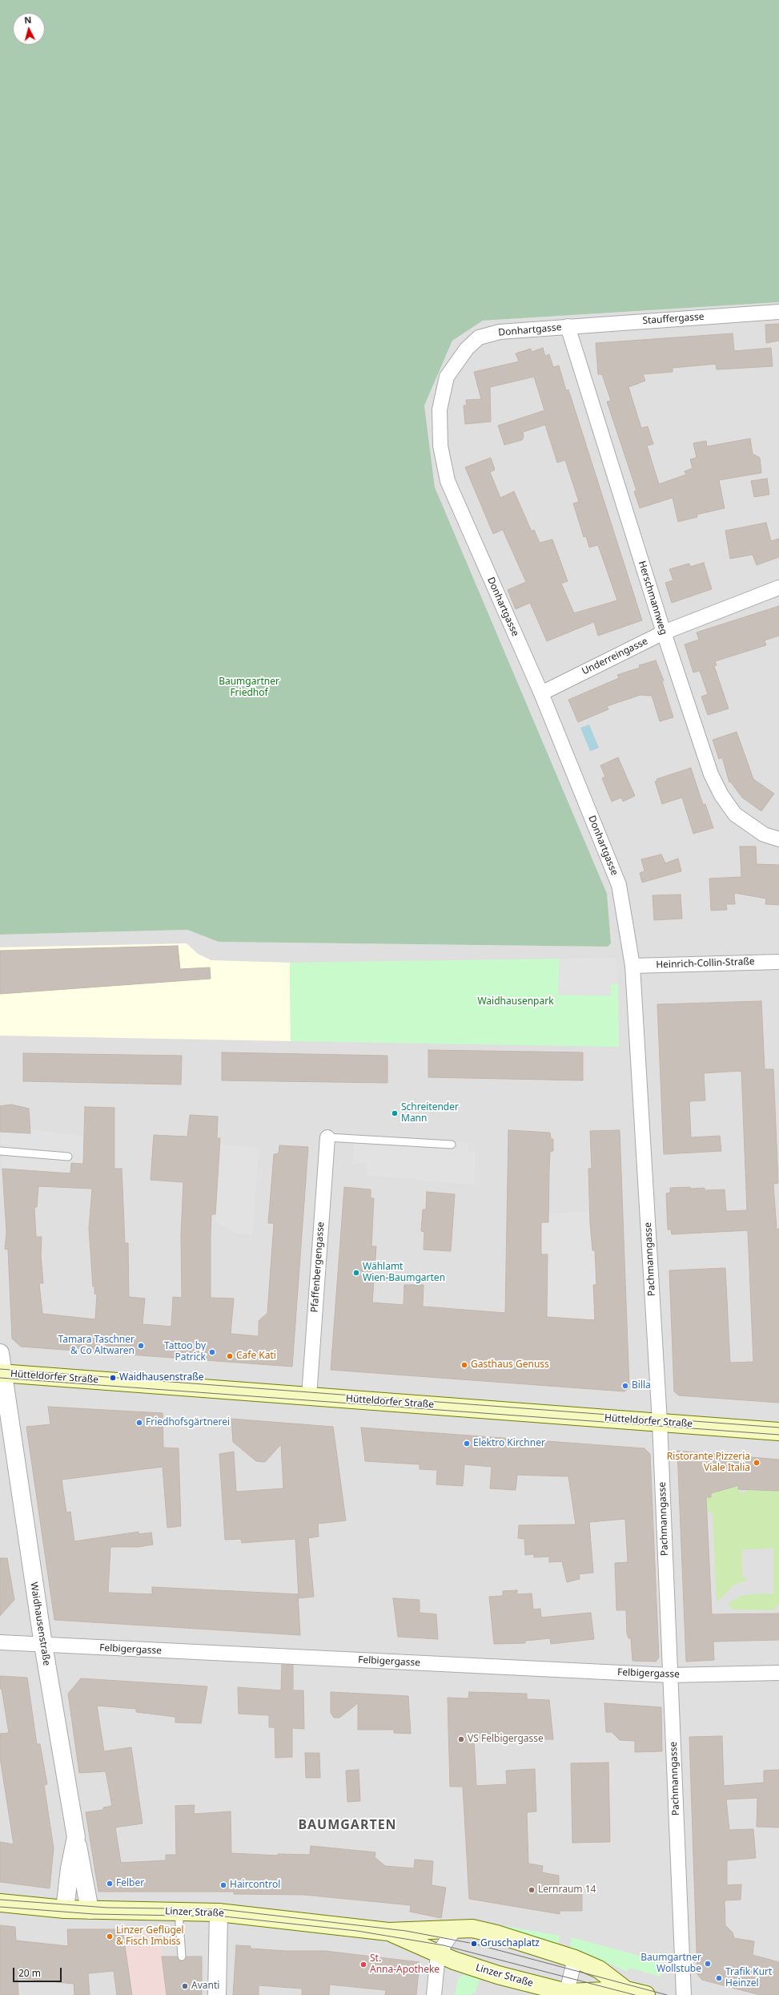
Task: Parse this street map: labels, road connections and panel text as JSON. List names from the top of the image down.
{
  "streets": {
    "main road": ["Hütteldorfer Straße", "Linzer Straße"],
    "street": [
      "Stauffergasse",
      "Donhartgasse",
      "Herschmannweg",
      "Underreingasse",
      "Heinrich-Collin-Straße",
      "Pachmanngasse",
      "Pfaffenbergengasse",
      "Waidhausenstraße",
      "Felbigergasse"
    ]
  },
  "crossings": [
    ["Stauffergasse", "Donhartgasse"],
    ["Stauffergasse", "Herschmannweg"],
    ["Donhartgasse", "Herschmannweg"],
    ["Donhartgasse", "Underreingasse"],
    ["Donhartgasse", "Heinrich-Collin-Straße"],
    ["Donhartgasse", "Pachmanngasse"],
    ["Herschmannweg", "Underreingasse"],
    ["Heinrich-Collin-Straße", "Pachmanngasse"],
    ["Pachmanngasse", "Hütteldorfer Straße"],
    ["Pachmanngasse", "Felbigergasse"],
    ["Pfaffenbergengasse", "Hütteldorfer Straße"],
    ["Hütteldorfer Straße", "Waidhausenstraße"],
    ["Waidhausenstraße", "Felbigergasse"],
    ["Waidhausenstraße", "Linzer Straße"]
  ],
  "districts": ["BAUMGARTEN"],
  "parks": ["Baumgartner Friedhof", "Waidhausenpark"],
  "places": [
    "Schreitender Mann",
    "Wählamt Wien-Baumgarten",
    "Tamara Taschner & Co Altwaren",
    "Tattoo by Patrick",
    "Cafe Kati",
    "Gasthaus Genuss",
    "Waidhausenstraße",
    "Billa",
    "Friedhofsgärtnerei",
    "Elektro Kirchner",
    "Ristorante Pizzeria Viale Italia",
    "VS Felbigergasse",
    "Felber",
    "Haircontrol",
    "Lernraum 14",
    "Linzer Geflügel & Fisch Imbiss",
    "Gruschaplatz",
    "Baumgartner Wollstube",
    "St. Anna-Apotheke",
    "Trafik Kurt Heinzel",
    "Avanti"
  ],
  "scale_bar": "20 m",
  "north": "top"
}
